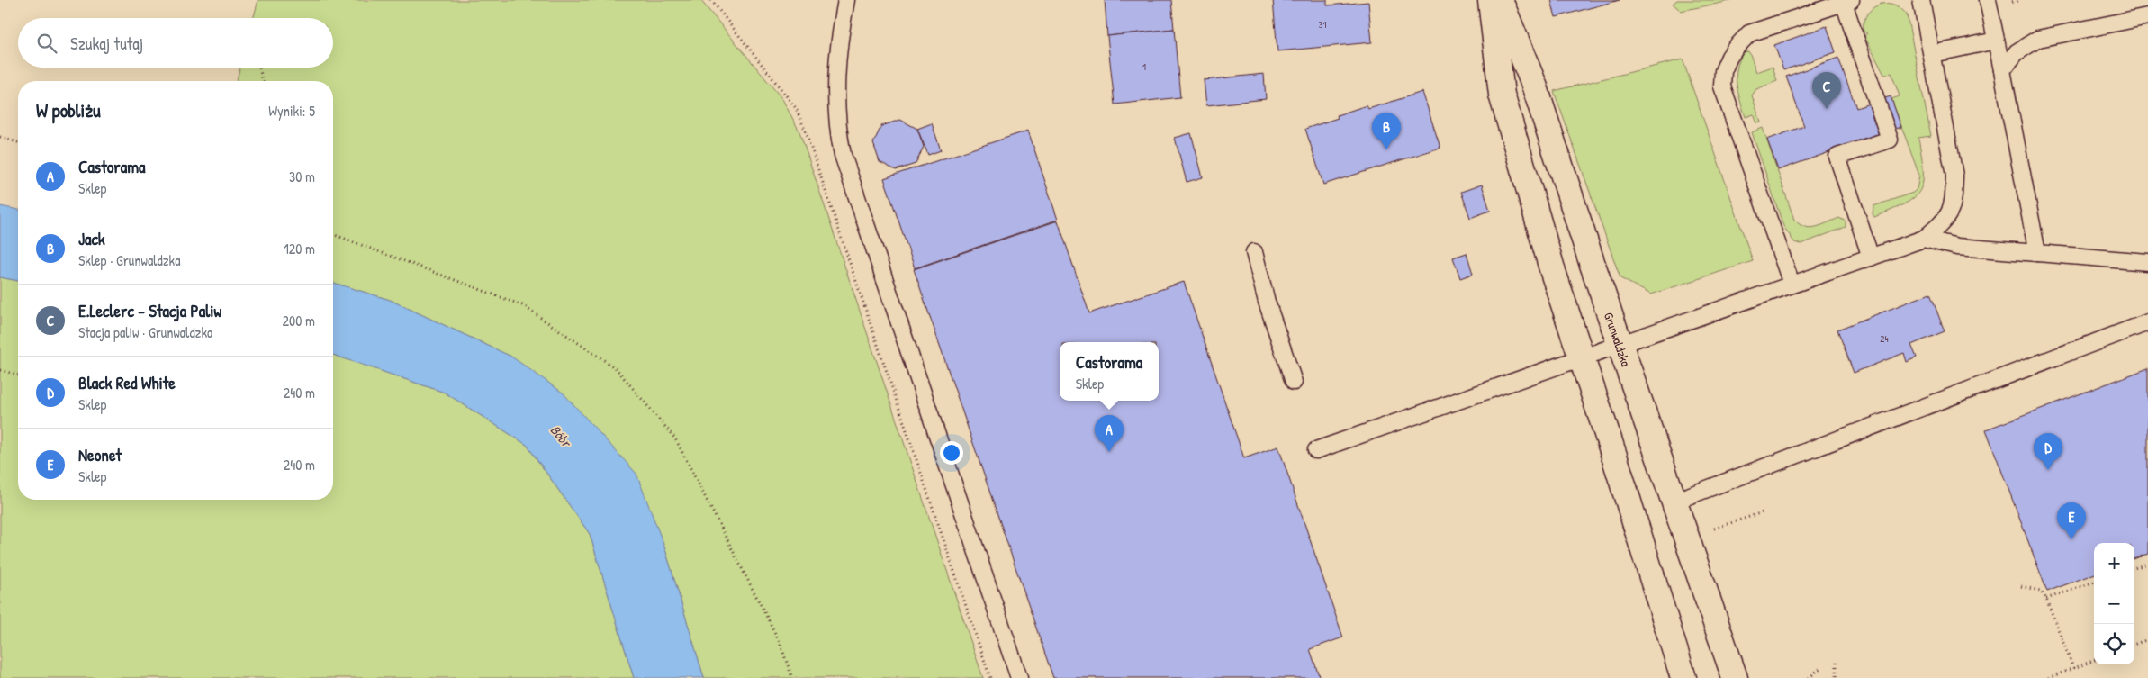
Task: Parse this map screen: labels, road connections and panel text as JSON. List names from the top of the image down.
{
  "streets": {
    "street": ["Grunwaldzka"]
  },
  "water": ["Bóbr"],
  "house_numbers": ["31", "1", "24"],
  "page": {
    "search": "Szukaj tutaj",
    "pins": [
      "C",
      "B",
      "A",
      "D",
      "E"
    ],
    "heading": ["W pobliżu", "Wyniki: 5"],
    "list": [
      {
        "mark": "A",
        "name": "Castorama",
        "note": "Sklep",
        "value": "30 m"
      },
      {
        "mark": "B",
        "name": "Jack",
        "note": "Sklep · Grunwaldzka",
        "value": "120 m"
      },
      {
        "mark": "C",
        "name": "E.Leclerc - Stacja Paliw",
        "note": "Stacja paliw · Grunwaldzka",
        "value": "200 m"
      },
      {
        "mark": "D",
        "name": "Black Red White",
        "note": "Sklep",
        "value": "240 m"
      },
      {
        "mark": "E",
        "name": "Neonet",
        "note": "Sklep",
        "value": "240 m"
      }
    ],
    "popup": ["Castorama", "Sklep"],
    "map_buttons": ["+", "−"]
  }
}
